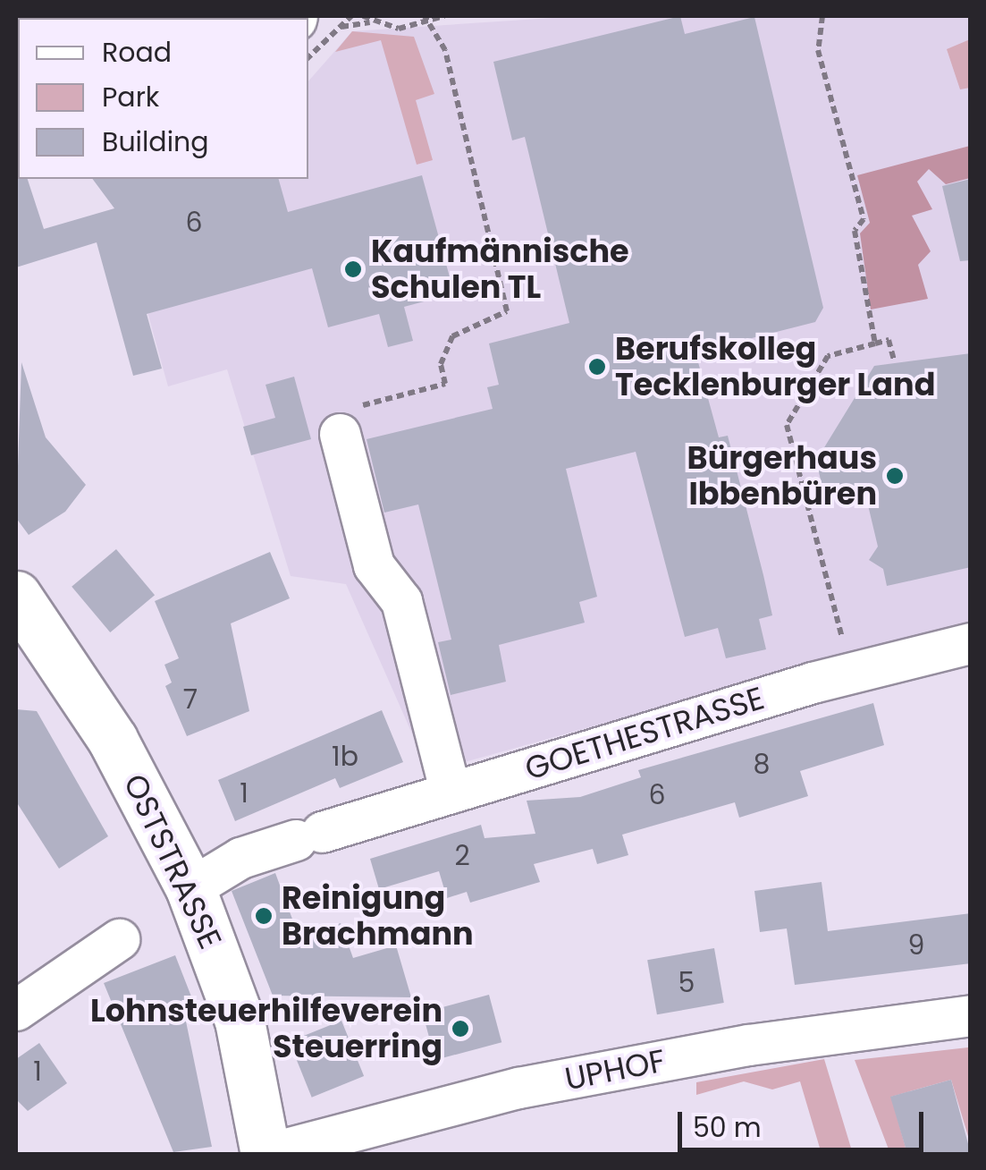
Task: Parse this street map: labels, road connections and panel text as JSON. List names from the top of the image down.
{
  "streets": {
    "main road": ["OSTSTRASSE"],
    "street": ["GOETHESTRASSE", "UPHOF"]
  },
  "crossings": [
    ["GOETHESTRASSE", "OSTSTRASSE"],
    ["OSTSTRASSE", "UPHOF"]
  ],
  "places": [
    "Kaufmännische Schulen TL",
    "Berufskolleg Tecklenburger Land",
    "Bürgerhaus Ibbenbüren",
    "Reinigung Brachmann",
    "Lohnsteuerhilfeverein Steuerring"
  ],
  "house_numbers": [
    "6",
    "7",
    "1b",
    "8",
    "1",
    "6",
    "2",
    "9",
    "5",
    "1"
  ],
  "legend": ["Road", "Park", "Building"],
  "scale_bar": "50 m"
}
